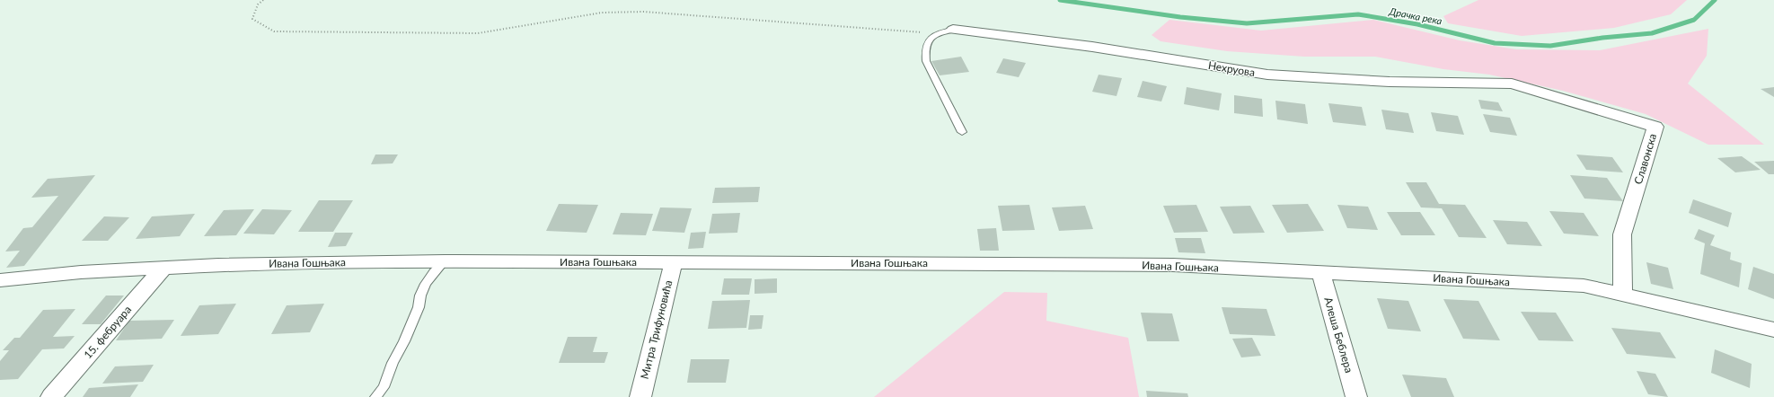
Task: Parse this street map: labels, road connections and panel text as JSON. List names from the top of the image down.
{
  "streets": {
    "street": [
      "Нехруова",
      "Славонска",
      "Ивана Гошњака",
      "Митра Трифуновића",
      "15. фебруара",
      "Алеша Беблера"
    ]
  },
  "crossings": [
    ["Нехруова", "Славонска"],
    ["Славонска", "Ивана Гошњака"],
    ["Ивана Гошњака", "Митра Трифуновића"],
    ["Ивана Гошњака", "15. фебруара"],
    ["Ивана Гошњака", "Алеша Беблера"]
  ],
  "water": ["Драчка река"]
}
